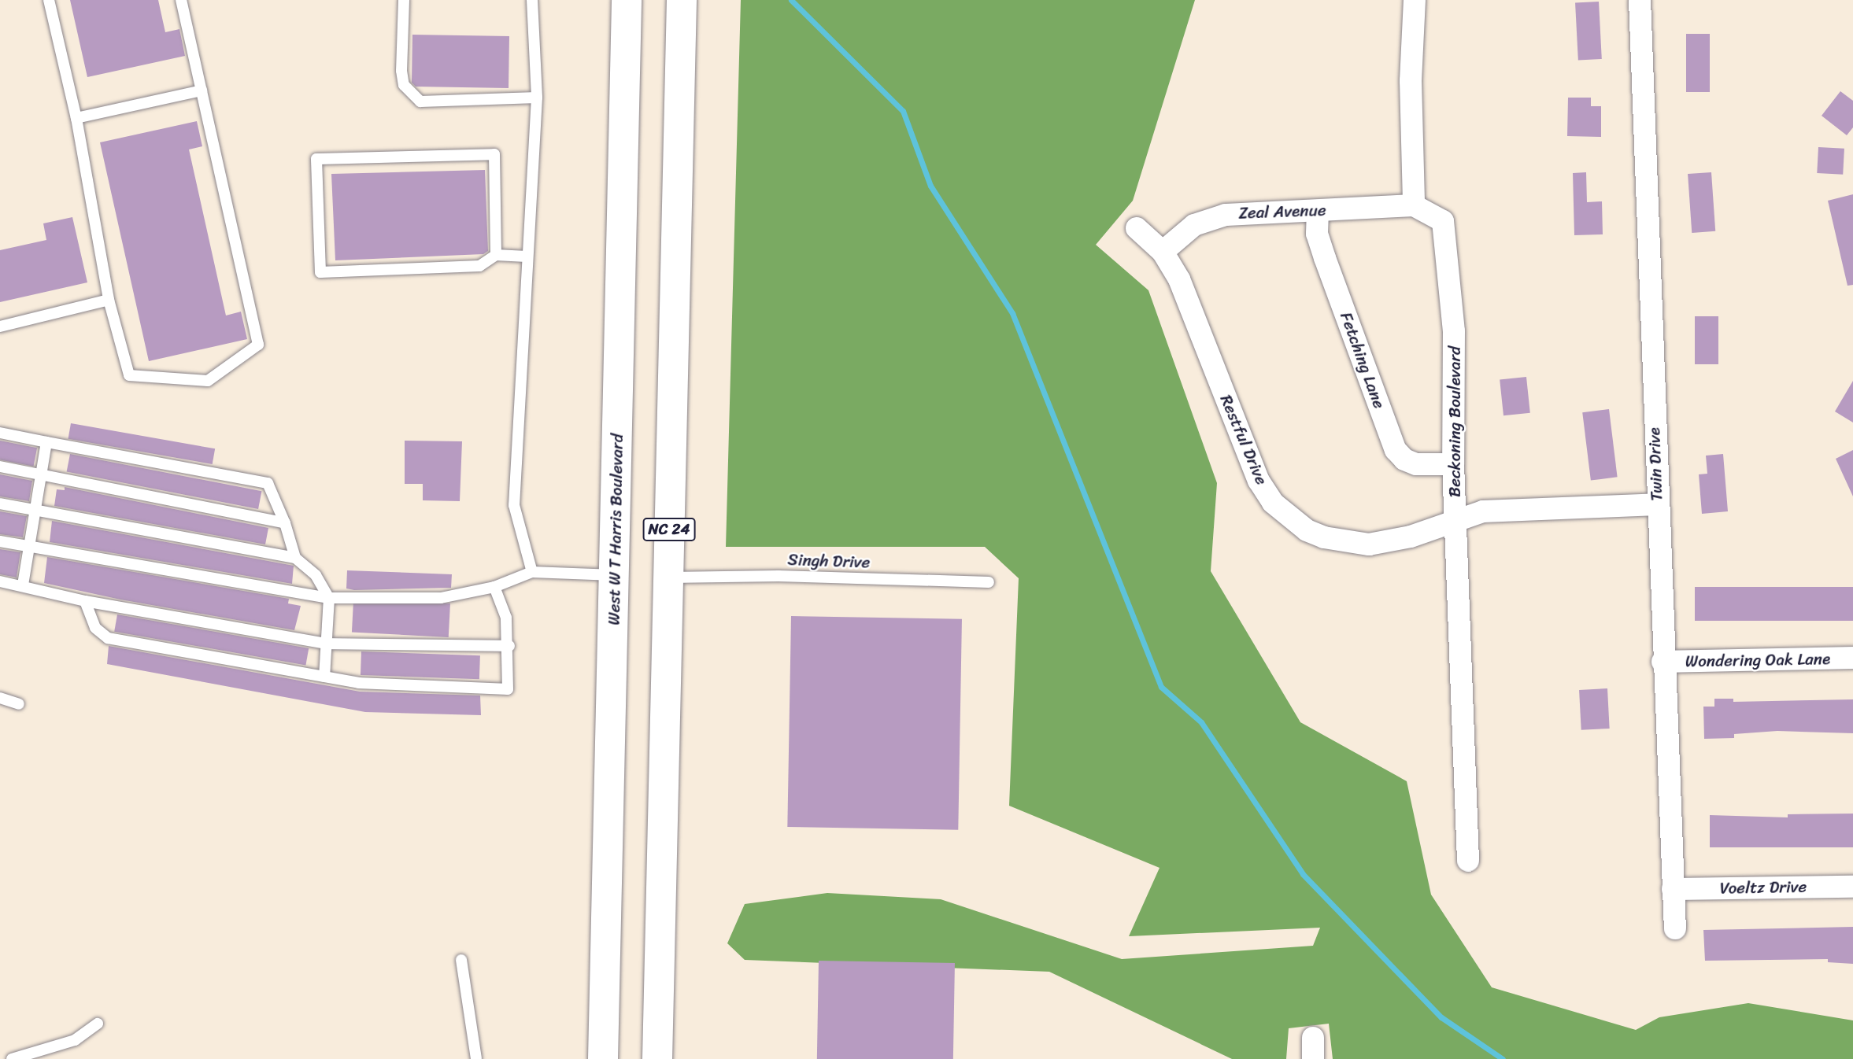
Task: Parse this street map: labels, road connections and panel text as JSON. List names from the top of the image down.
{
  "streets": {
    "main road": ["West W T Harris Boulevard", "NC 24"],
    "street": [
      "Zeal Avenue",
      "Fetching Lane",
      "Beckoning Boulevard",
      "Restful Drive",
      "Twin Drive",
      "Wondering Oak Lane",
      "Voeltz Drive"
    ],
    "lane": ["Singh Drive"]
  },
  "crossings": [
    ["Zeal Avenue", "Fetching Lane"],
    ["Zeal Avenue", "Beckoning Boulevard"],
    ["Zeal Avenue", "Restful Drive"],
    ["Fetching Lane", "Beckoning Boulevard"],
    ["Beckoning Boulevard", "Restful Drive"],
    ["Restful Drive", "Twin Drive"],
    ["Twin Drive", "Wondering Oak Lane"],
    ["Twin Drive", "Voeltz Drive"],
    ["NC 24", "Singh Drive"]
  ]
}
